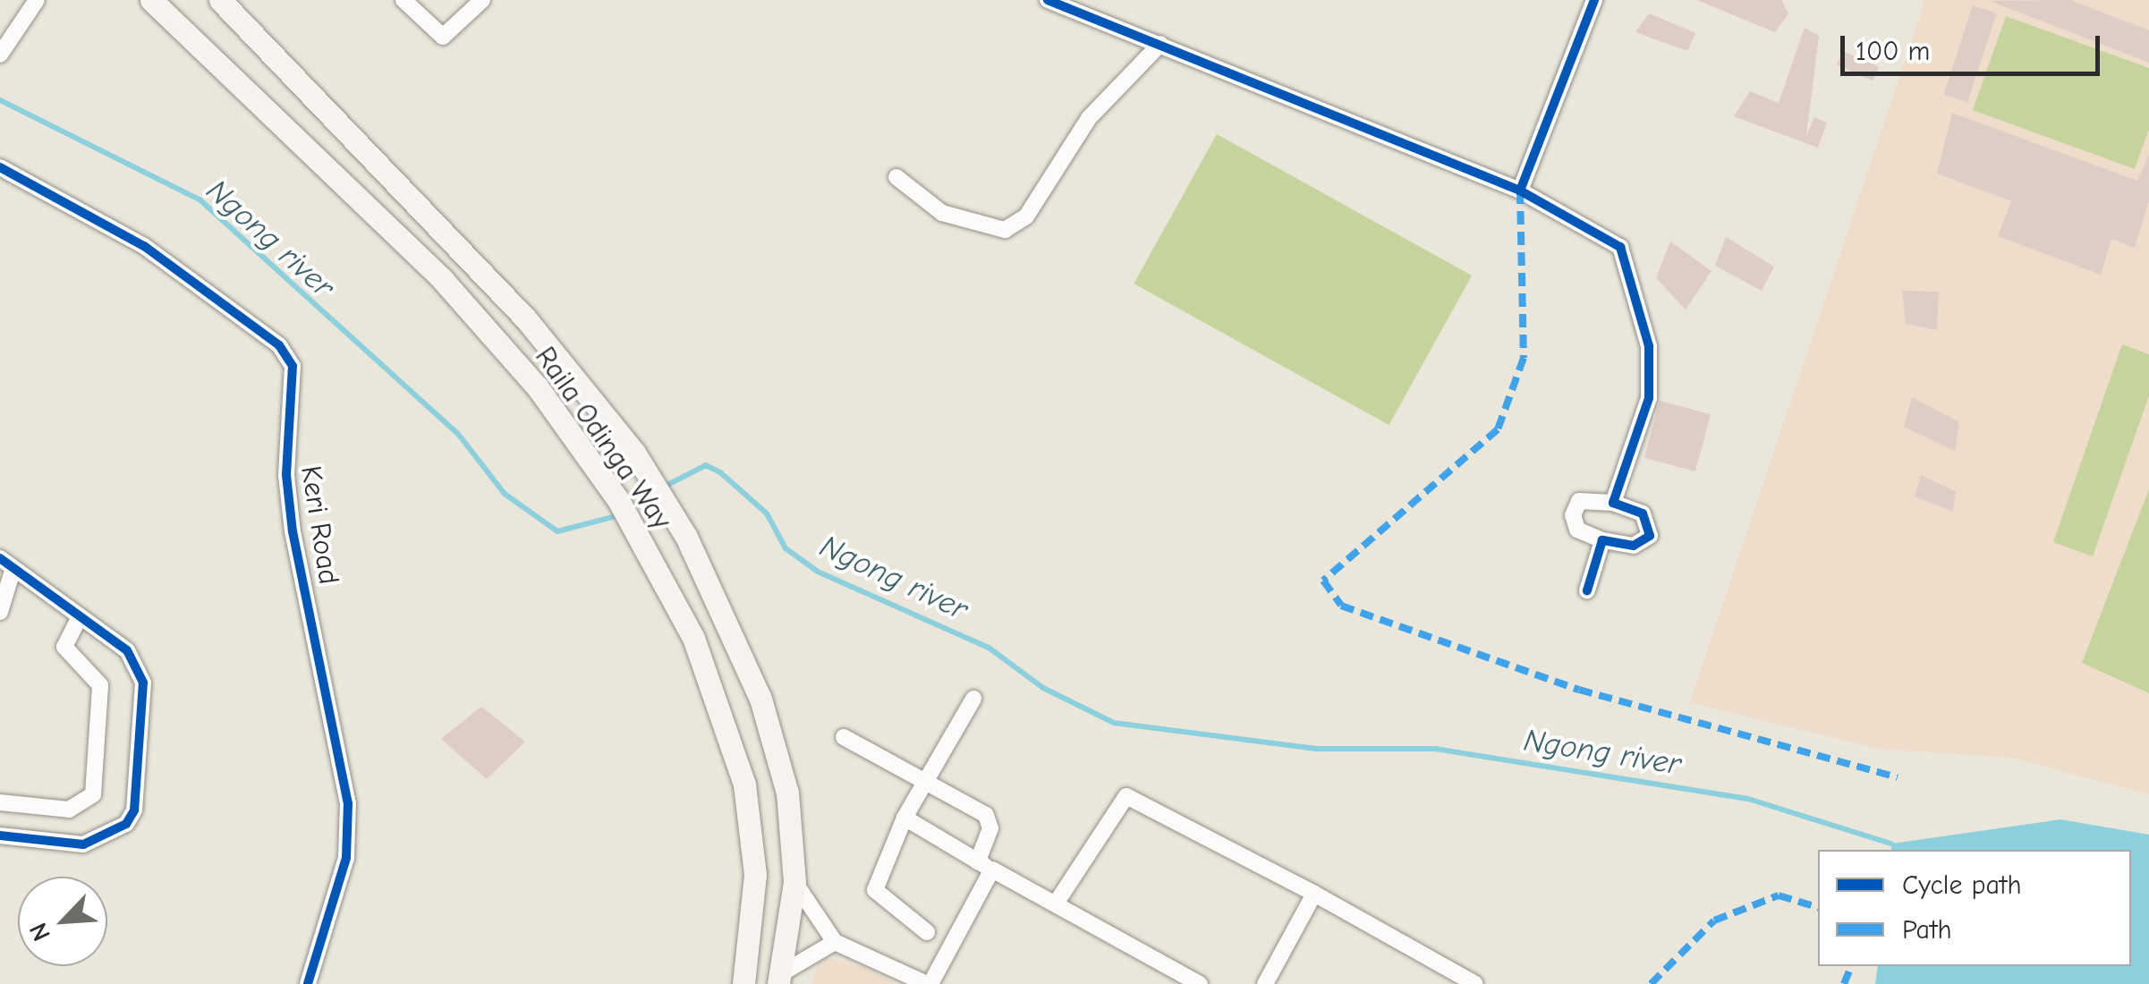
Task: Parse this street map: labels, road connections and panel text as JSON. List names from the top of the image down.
{
  "streets": {
    "main road": ["Raila Odinga Way"],
    "street": ["Keri Road"]
  },
  "water": ["Ngong river"],
  "legend": ["Cycle path", "Path"],
  "scale_bar": "100 m",
  "north": "bottom left"
}
